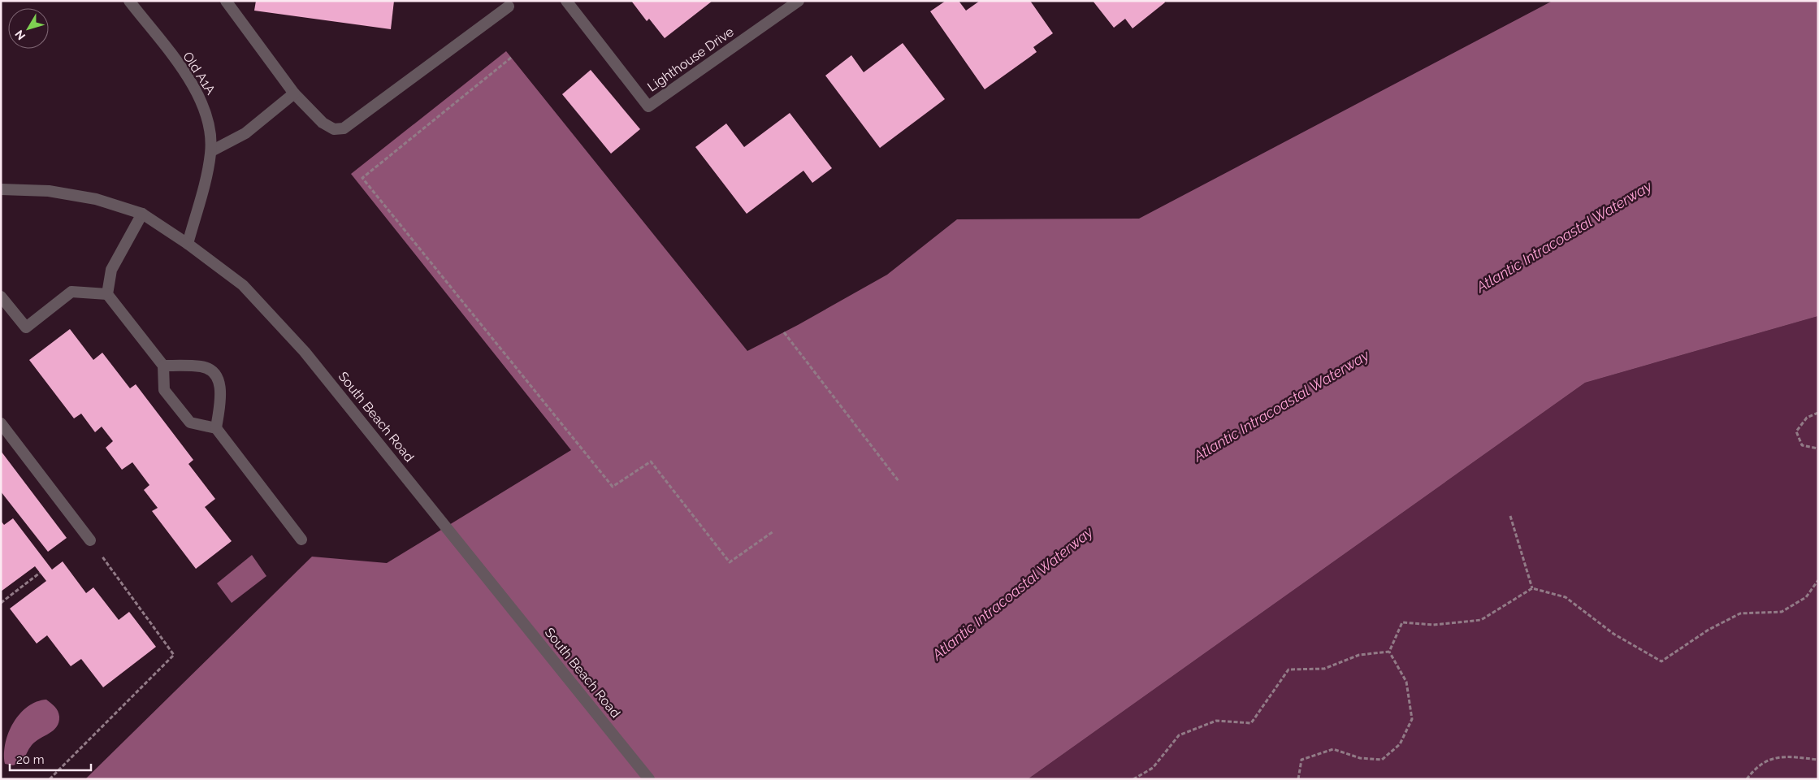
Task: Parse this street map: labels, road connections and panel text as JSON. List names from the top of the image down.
{
  "streets": {
    "street": ["Lighthouse Drive", "Old A1A", "South Beach Road"]
  },
  "crossings": [
    ["Old A1A", "South Beach Road"]
  ],
  "water": ["Atlantic Intracoastal Waterway"],
  "scale_bar": "20 m",
  "north": "bottom left"
}
